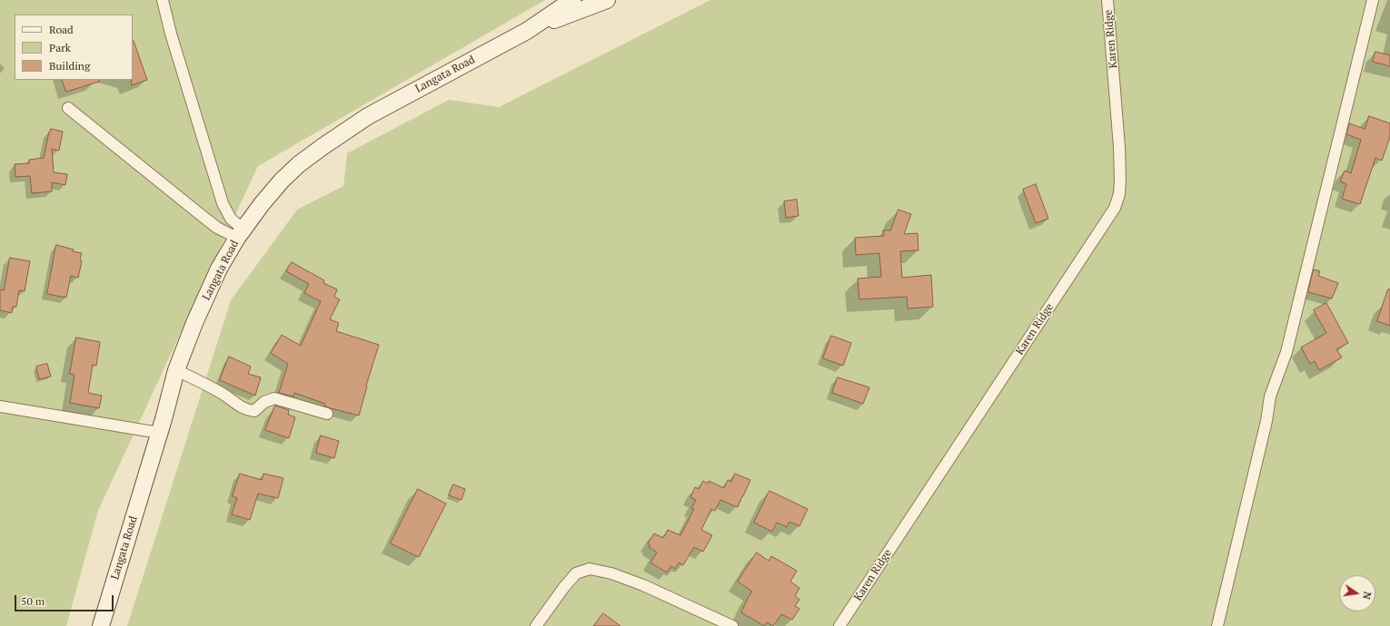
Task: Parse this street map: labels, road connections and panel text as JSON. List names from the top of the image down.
{
  "streets": {
    "main road": ["Langata Road"],
    "street": ["Karen Ridge"]
  },
  "legend": ["Road", "Park", "Building"],
  "scale_bar": "50 m",
  "north": "right"
}
